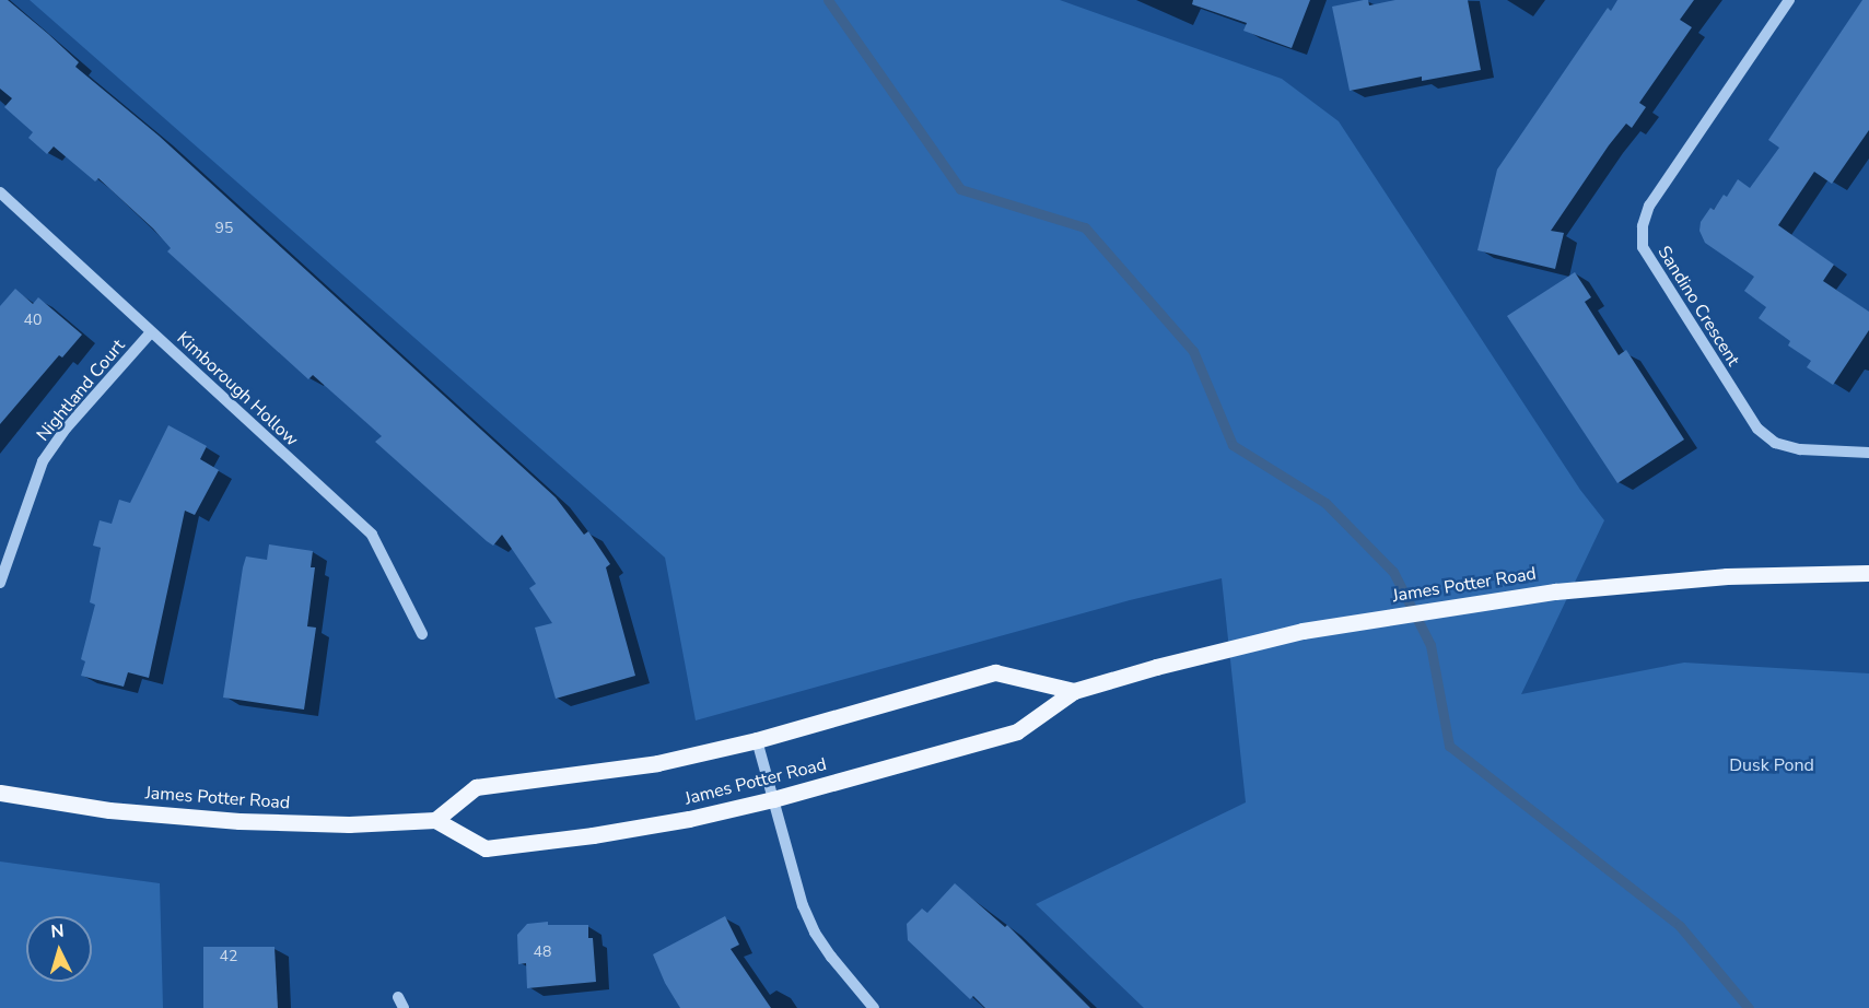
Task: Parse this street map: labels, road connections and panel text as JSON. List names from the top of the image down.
{
  "streets": {
    "main road": ["James Potter Road"],
    "street": ["Sandino Crescent", "Kimborough Hollow", "Nightland Court"]
  },
  "crossings": [
    ["Kimborough Hollow", "Nightland Court"]
  ],
  "parks": ["Dusk Pond"],
  "house_numbers": [
    "95",
    "40",
    "48",
    "42"
  ],
  "north": "top"
}
